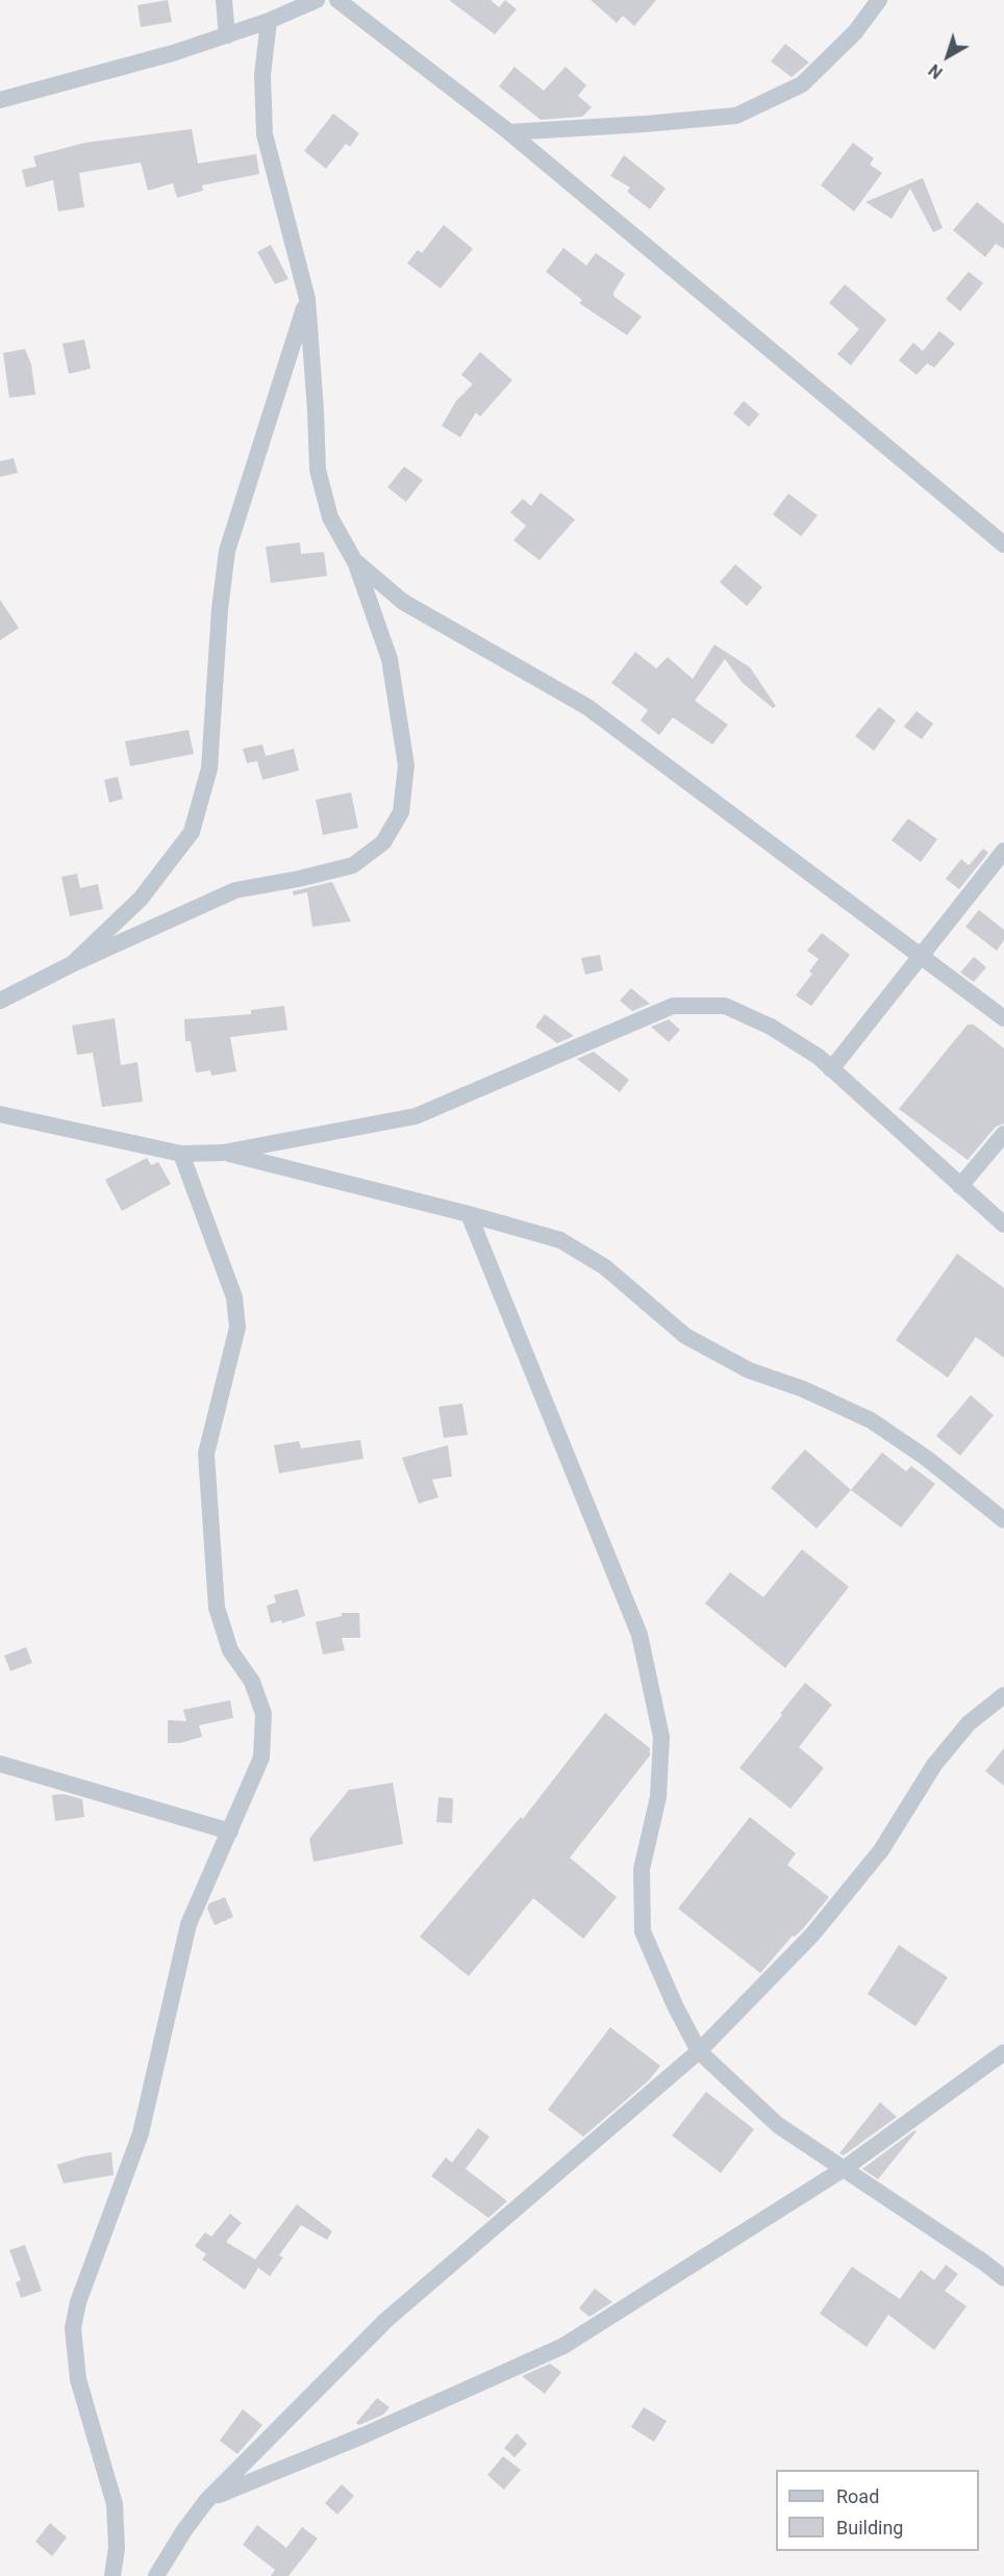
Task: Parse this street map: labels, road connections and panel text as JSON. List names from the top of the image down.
{
  "legend": ["Road", "Building"],
  "north": "bottom left"
}
